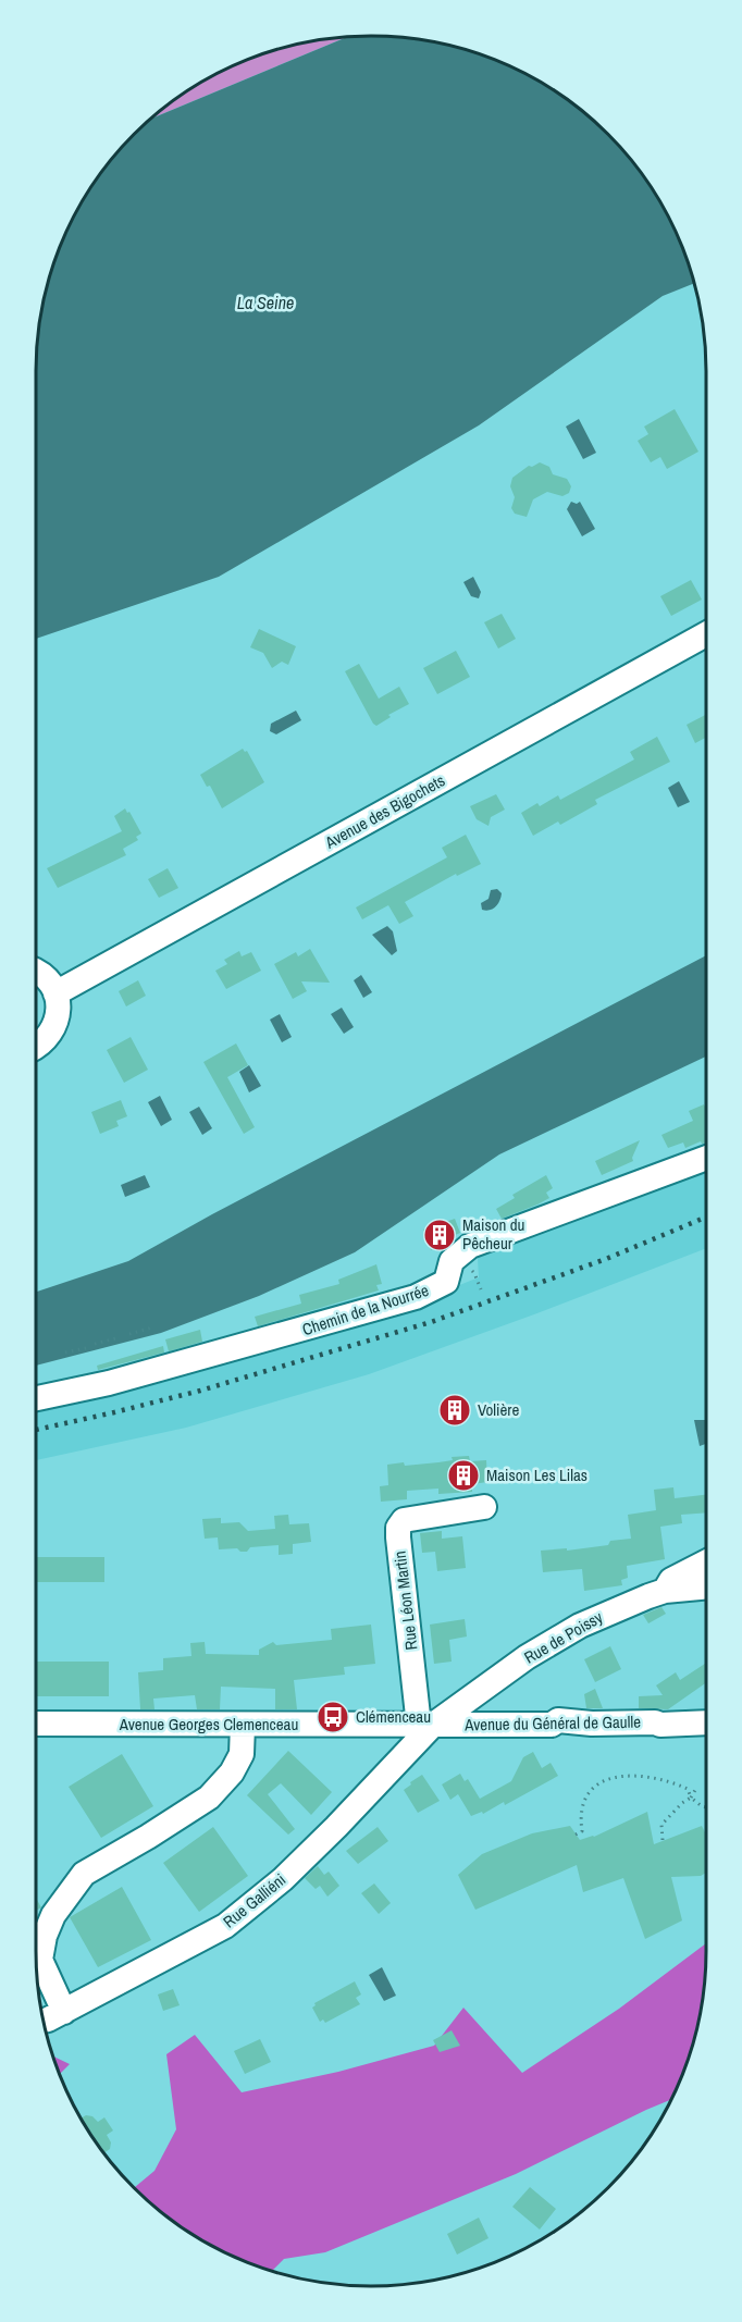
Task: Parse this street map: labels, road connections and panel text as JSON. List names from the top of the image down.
{
  "streets": {
    "street": [
      "Avenue des Bigochets",
      "Chemin de la Nourrée",
      "Rue Léon Martin",
      "Rue de Poissy",
      "Avenue du Général de Gaulle",
      "Avenue Georges Clemenceau",
      "Rue Galliéni"
    ]
  },
  "crossings": [
    ["Rue Léon Martin", "Rue de Poissy"],
    ["Rue Léon Martin", "Avenue du Général de Gaulle"],
    ["Rue Léon Martin", "Avenue Georges Clemenceau"],
    ["Rue Léon Martin", "Rue Galliéni"],
    ["Rue de Poissy", "Avenue du Général de Gaulle"],
    ["Rue de Poissy", "Avenue Georges Clemenceau"],
    ["Rue de Poissy", "Rue Galliéni"],
    ["Avenue du Général de Gaulle", "Avenue Georges Clemenceau"],
    ["Avenue du Général de Gaulle", "Rue Galliéni"],
    ["Avenue Georges Clemenceau", "Rue Galliéni"]
  ],
  "water": ["La Seine"],
  "places": {
    "building": ["Maison du Pêcheur", "Volière", "Maison Les Lilas"],
    "bus stop": ["Clémenceau"]
  }
}
